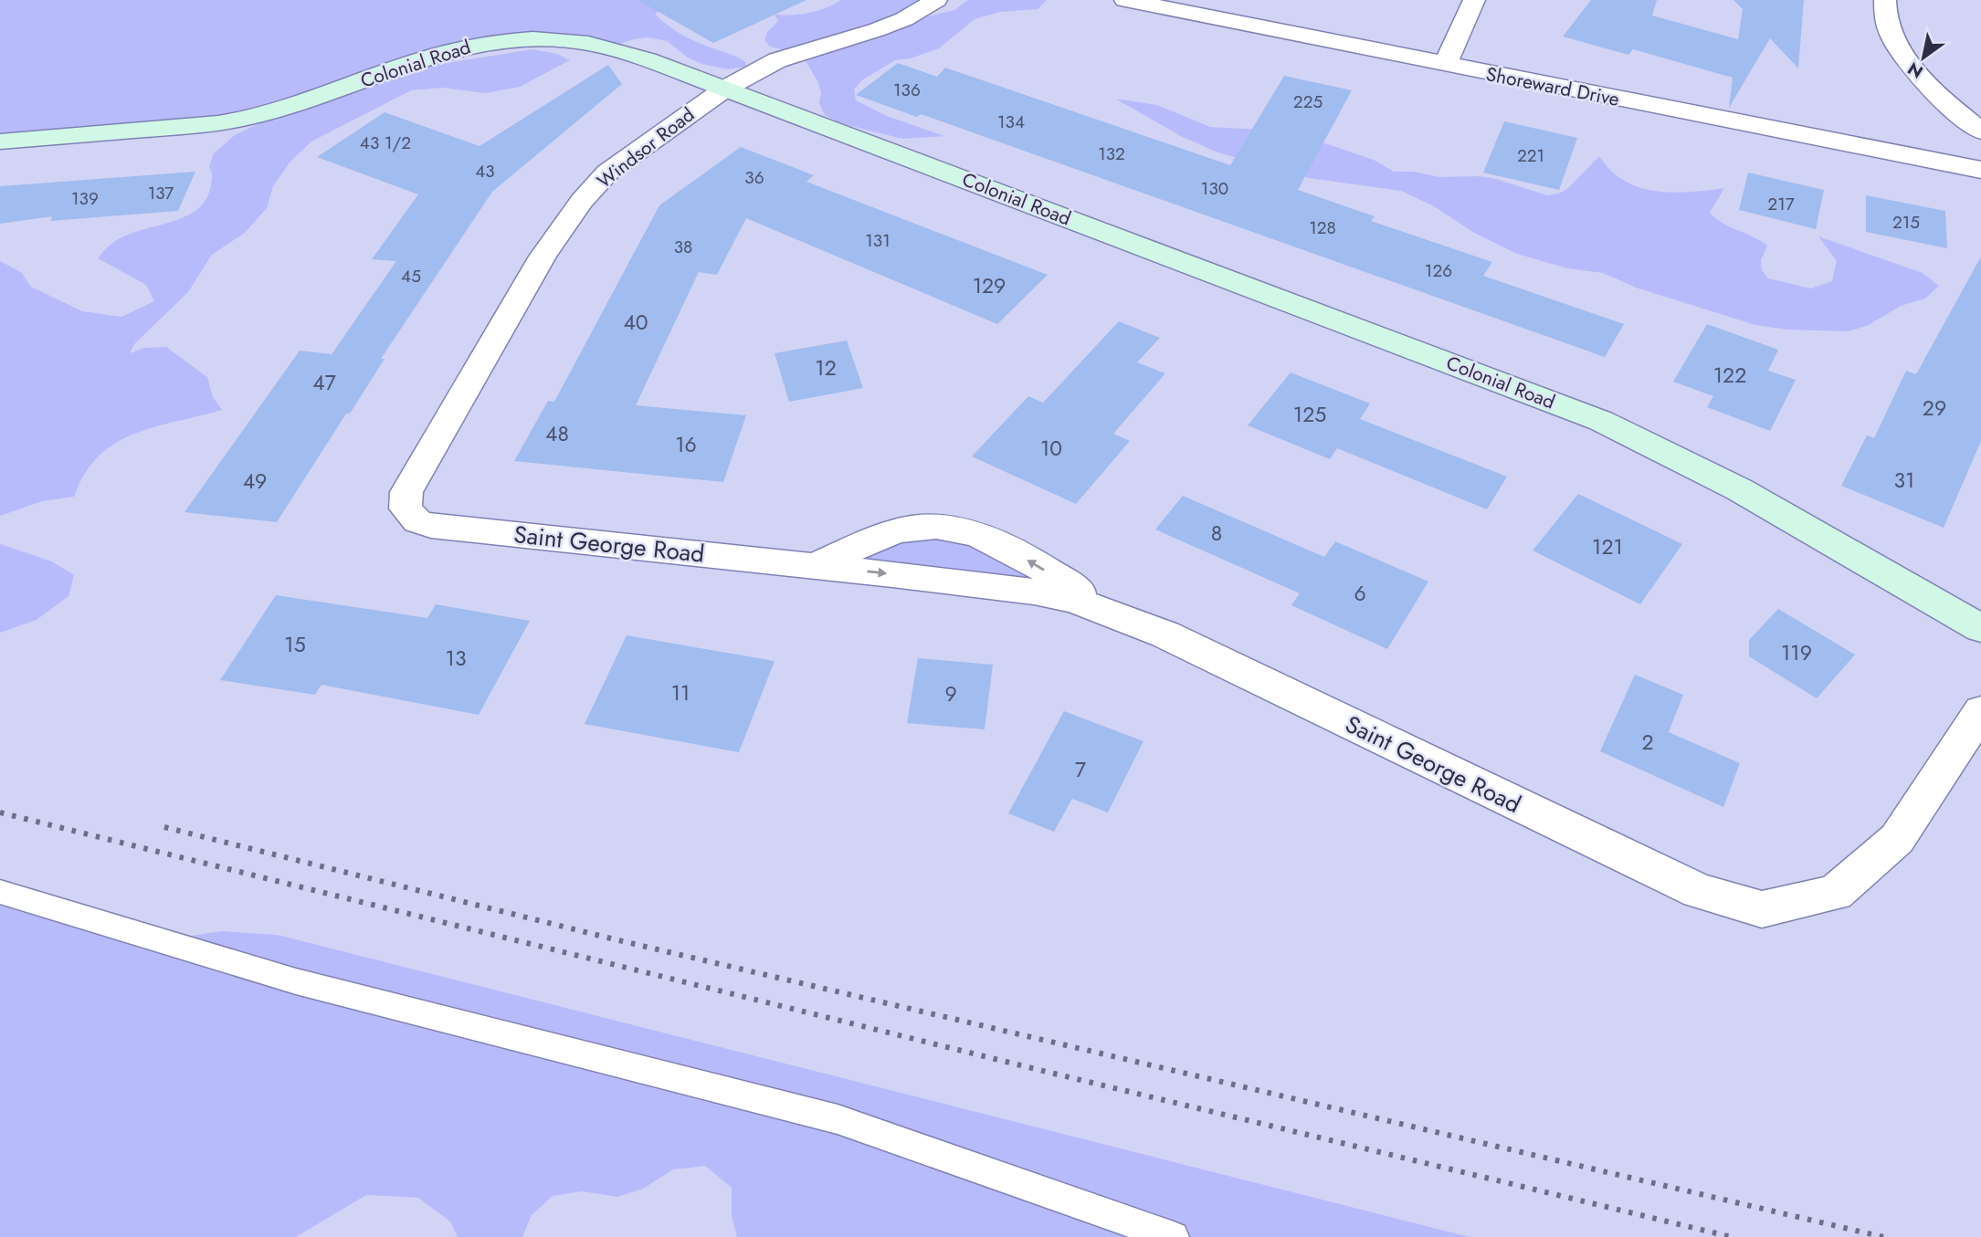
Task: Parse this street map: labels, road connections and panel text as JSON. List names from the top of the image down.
{
  "streets": {
    "street": [
      "Colonial Road",
      "Shoreward Drive",
      "Windsor Road",
      "Saint George Road"
    ]
  },
  "crossings": [
    ["Colonial Road", "Windsor Road"],
    ["Windsor Road", "Saint George Road"]
  ],
  "house_numbers": [
    "136",
    "225",
    "134",
    "43 1/2",
    "132",
    "221",
    "43",
    "36",
    "130",
    "137",
    "139",
    "217",
    "215",
    "128",
    "131",
    "38",
    "126",
    "45",
    "129",
    "40",
    "12",
    "122",
    "47",
    "29",
    "125",
    "48",
    "16",
    "10",
    "31",
    "49",
    "8",
    "121",
    "6",
    "15",
    "119",
    "13",
    "11",
    "9",
    "2",
    "7"
  ],
  "north": "bottom left"
}
